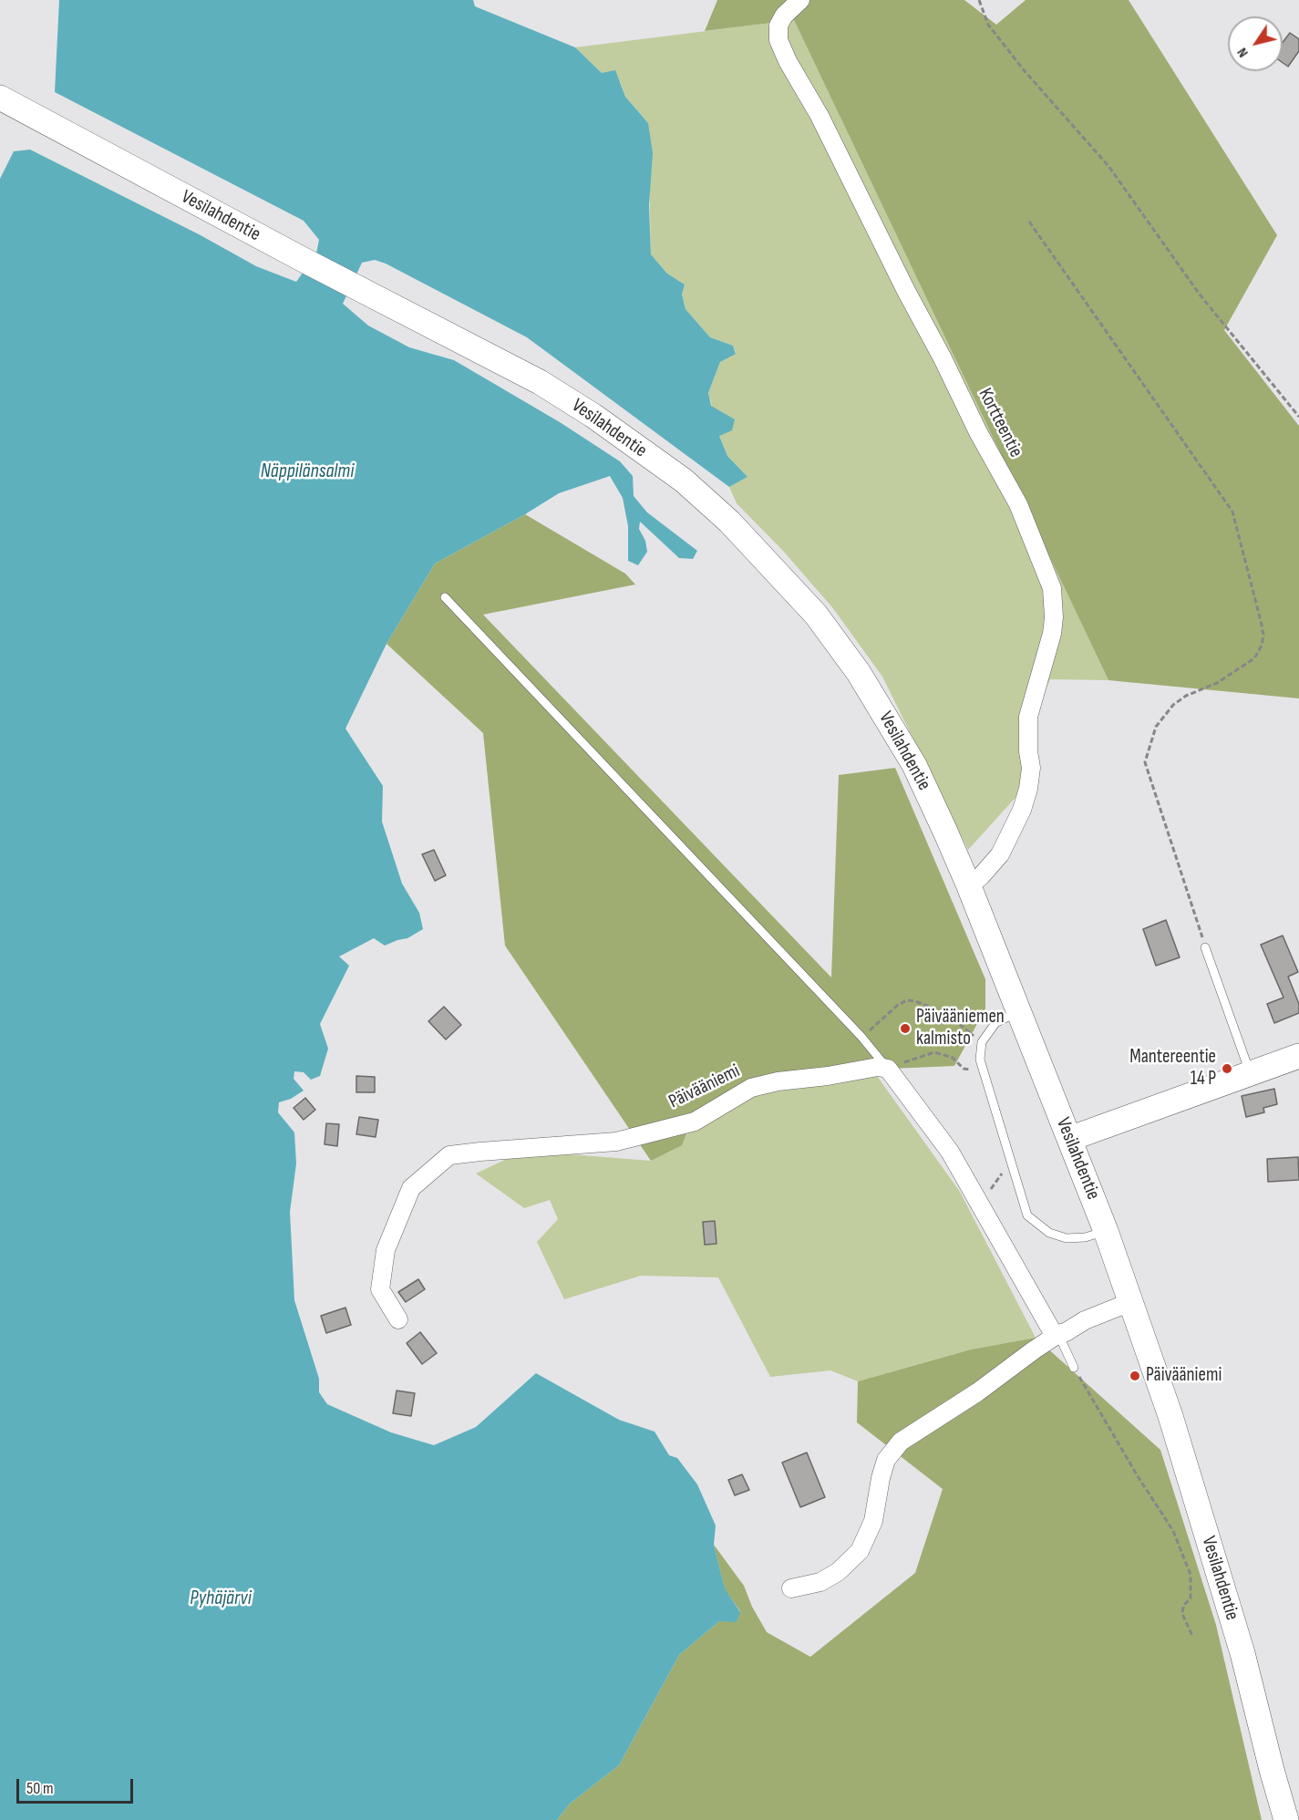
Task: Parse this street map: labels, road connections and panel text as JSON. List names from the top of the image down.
{
  "streets": {
    "main road": ["Vesilahdentie"],
    "street": ["Kortteentie", "Päivääniemi"]
  },
  "crossings": [
    ["Vesilahdentie", "Kortteentie"]
  ],
  "water": ["Näppilänsalmi", "Pyhäjärvi"],
  "places": ["Päivääniemen kalmisto", "Mantereentie 14 P", "Päivääniemi"],
  "scale_bar": "50 m",
  "north": "bottom left"
}
